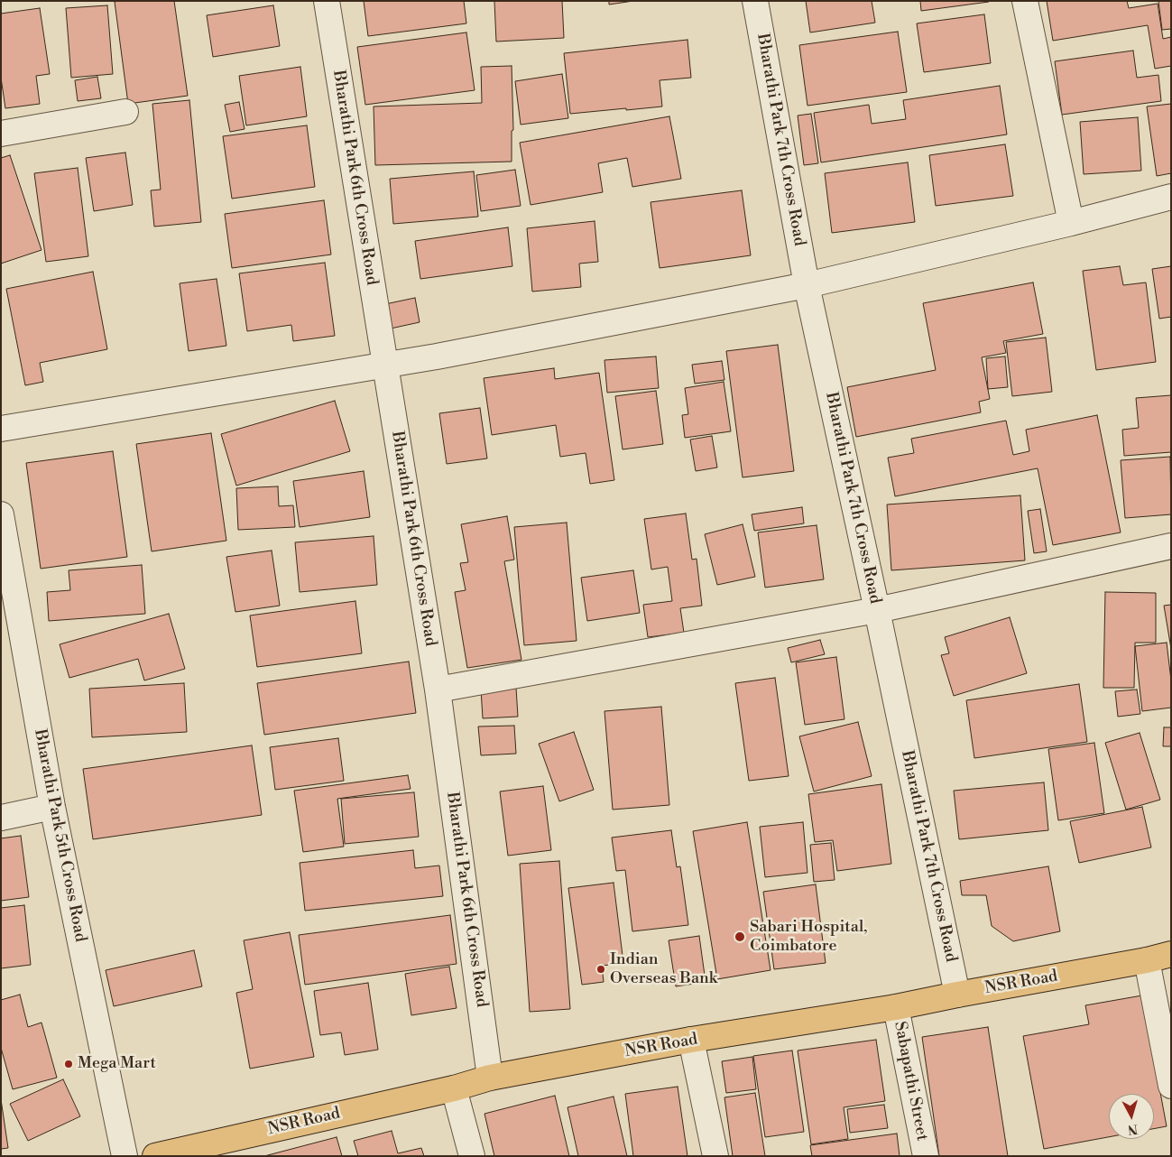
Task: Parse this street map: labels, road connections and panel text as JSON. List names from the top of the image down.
{
  "streets": {
    "main road": ["NSR Road"],
    "street": [
      "Bharathi Park 7th Cross Road",
      "Bharathi Park 6th Cross Road",
      "Bharathi Park 5th Cross Road",
      "Sabapathi Street"
    ]
  },
  "crossings": [
    ["Bharathi Park 7th Cross Road", "NSR Road"],
    ["Bharathi Park 6th Cross Road", "NSR Road"],
    ["NSR Road", "Sabapathi Street"]
  ],
  "places": ["Sabari Hospital, Coimbatore", "Indian Overseas Bank", "Mega Mart"],
  "north": "bottom"
}
